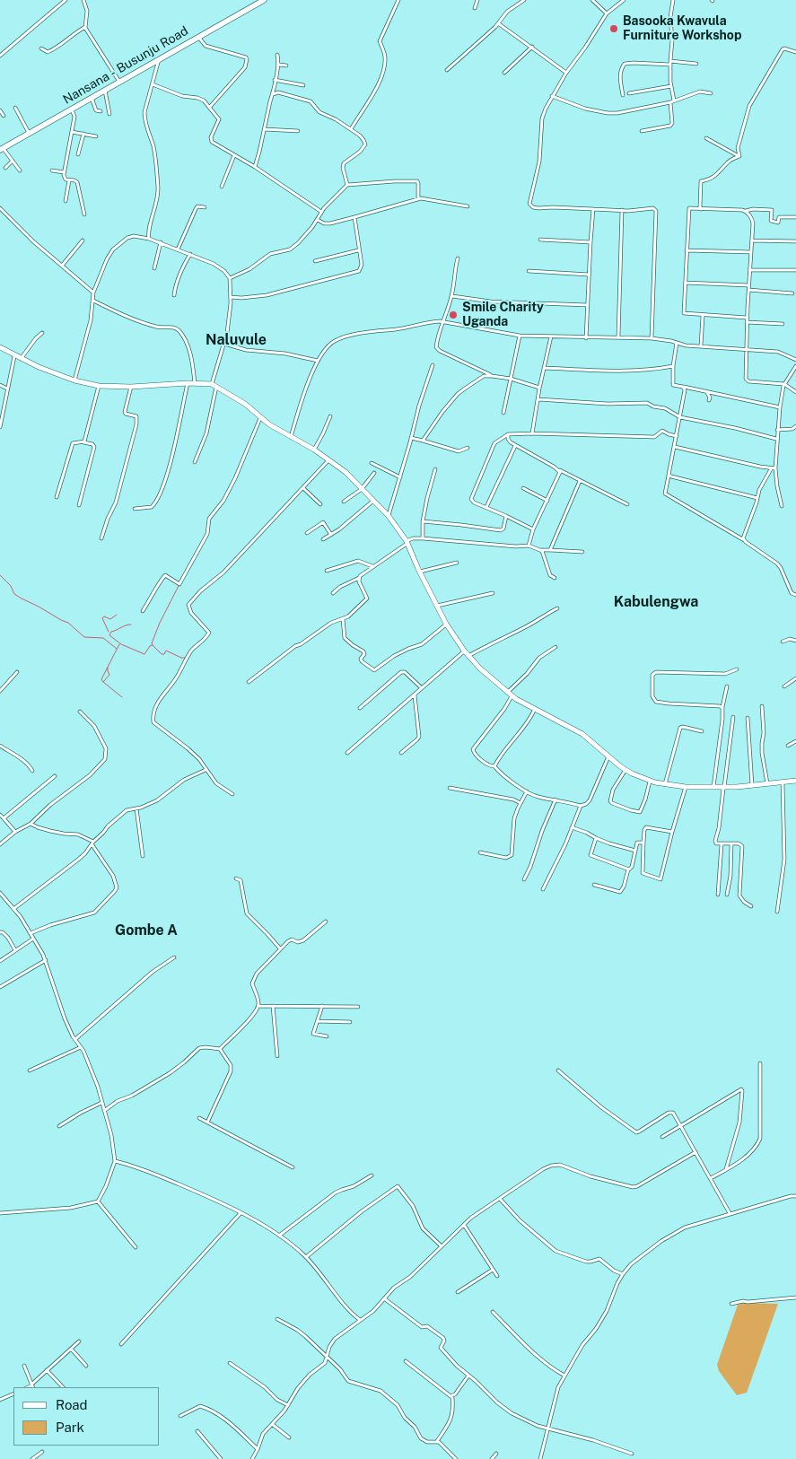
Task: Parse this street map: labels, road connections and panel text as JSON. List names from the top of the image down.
{
  "streets": {
    "main road": ["Nansana - Busunju Road"]
  },
  "districts": ["Naluvule", "Kabulengwa", "Gombe A"],
  "places": ["Basooka Kwavula Furniture Workshop", "Smile Charity Uganda"],
  "legend": ["Road", "Park"]
}
